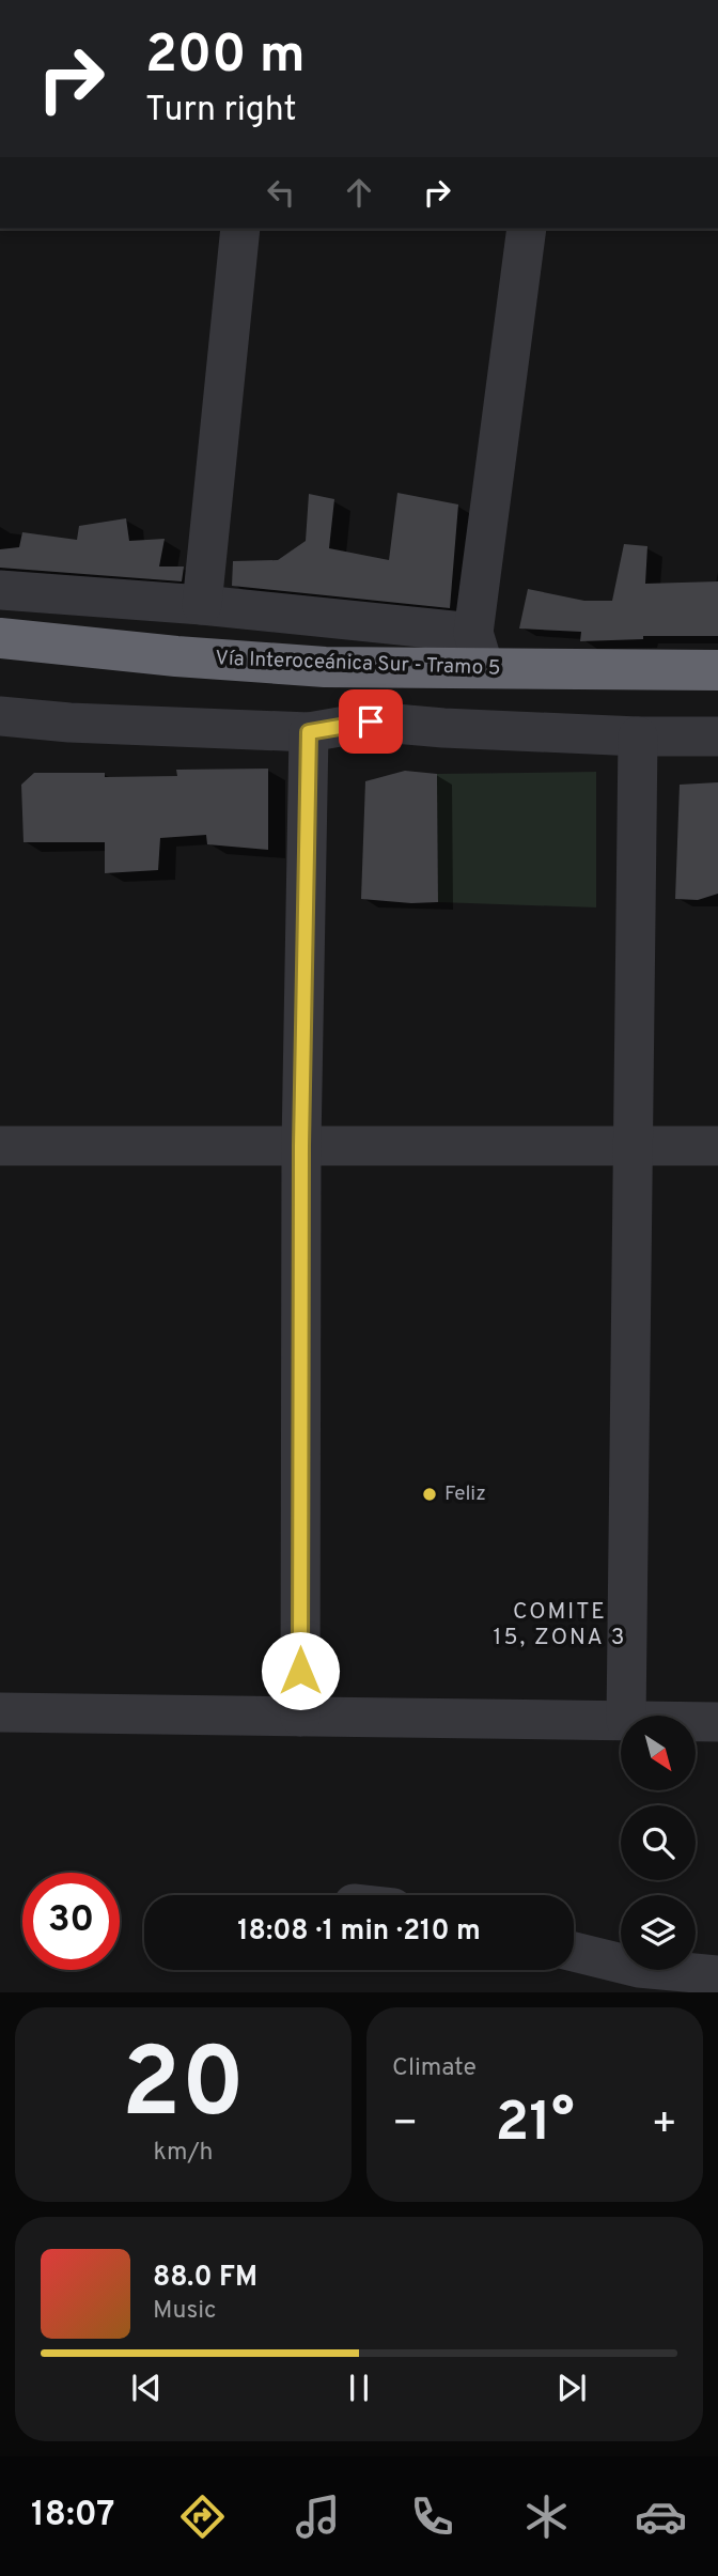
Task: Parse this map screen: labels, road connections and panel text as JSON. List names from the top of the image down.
{
  "streets": {
    "highway": ["Vía Interoceánica Sur - Tramo 5"]
  },
  "districts": ["COMITE 15, ZONA 3"],
  "places": ["Feliz"],
  "north": "bottom right",
  "page": {
    "turn": ["200 m", "Turn right"],
    "limit": "30",
    "trip": "18:08 · 1 min · 210 m",
    "tile": [
      ["20", "km/h"],
      "Climate"
    ],
    "heat": ["−", "21°", "+"],
    "song": ["88.0 FM", "Music"],
    "tabs": "18:07"
  }
}
